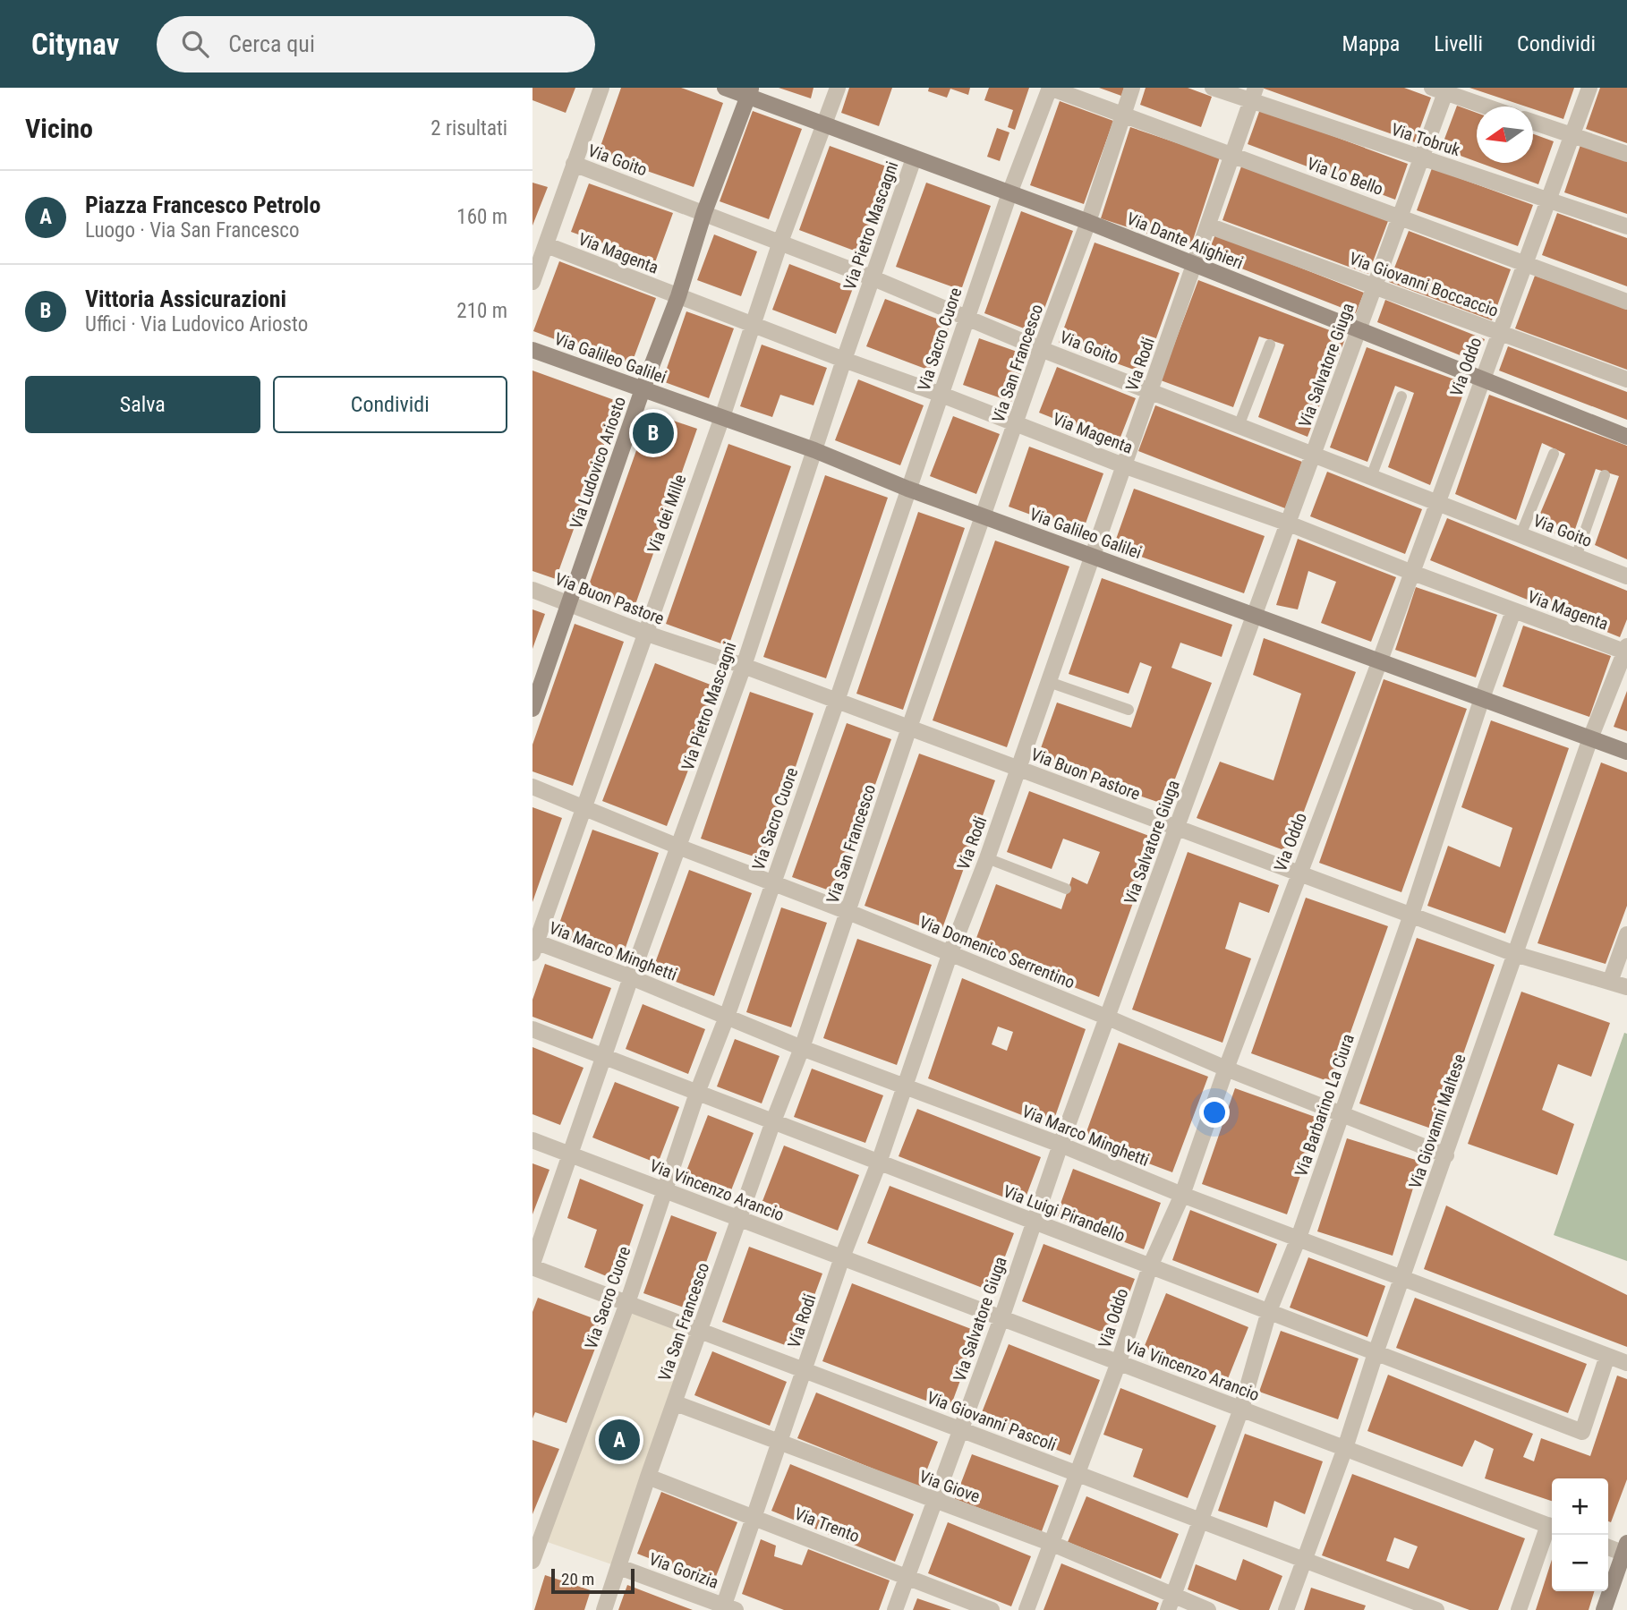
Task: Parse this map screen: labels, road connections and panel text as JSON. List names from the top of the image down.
{
  "streets": {
    "street": [
      "Via Tobruk",
      "Via Goito",
      "Via Lo Bello",
      "Via Pietro Mascagni",
      "Via Dante Alighieri",
      "Via Magenta",
      "Via Giovanni Boccaccio",
      "Via Sacro Cuore",
      "Via Galileo Galilei",
      "Via San Francesco",
      "Via Rodi",
      "Via Salvatore Giuga",
      "Via Oddo",
      "Via Ludovico Ariosto",
      "Via dei Mille",
      "Via Buon Pastore",
      "Via Marco Minghetti",
      "Via Domenico Serrentino",
      "Via Barbarino La Ciura",
      "Via Giovanni Maltese",
      "Via Vincenzo Arancio",
      "Via Luigi Pirandello",
      "Via Giovanni Pascoli",
      "Via Giove",
      "Via Trento",
      "Via Gorizia"
    ]
  },
  "crossings": [
    ["Via Tobruk", "Via Rodi"],
    ["Via Tobruk", "Via Salvatore Giuga"],
    ["Via Tobruk", "Via Oddo"],
    ["Via Goito", "Via Pietro Mascagni"],
    ["Via Goito", "Via Sacro Cuore"],
    ["Via Goito", "Via San Francesco"],
    ["Via Goito", "Via Rodi"],
    ["Via Goito", "Via Salvatore Giuga"],
    ["Via Goito", "Via Oddo"],
    ["Via Goito", "Via Ludovico Ariosto"],
    ["Via Goito", "Via dei Mille"],
    ["Via Lo Bello", "Via Sacro Cuore"],
    ["Via Lo Bello", "Via San Francesco"],
    ["Via Lo Bello", "Via Rodi"],
    ["Via Lo Bello", "Via Salvatore Giuga"],
    ["Via Lo Bello", "Via Oddo"],
    ["Via Pietro Mascagni", "Via Dante Alighieri"],
    ["Via Pietro Mascagni", "Via Magenta"],
    ["Via Pietro Mascagni", "Via Galileo Galilei"],
    ["Via Pietro Mascagni", "Via Buon Pastore"],
    ["Via Pietro Mascagni", "Via Marco Minghetti"],
    ["Via Pietro Mascagni", "Via Domenico Serrentino"],
    ["Via Pietro Mascagni", "Via Vincenzo Arancio"],
    ["Via Pietro Mascagni", "Via Luigi Pirandello"],
    ["Via Pietro Mascagni", "Via Giovanni Pascoli"],
    ["Via Dante Alighieri", "Via Sacro Cuore"],
    ["Via Dante Alighieri", "Via San Francesco"],
    ["Via Dante Alighieri", "Via Rodi"],
    ["Via Dante Alighieri", "Via Salvatore Giuga"],
    ["Via Dante Alighieri", "Via Oddo"],
    ["Via Dante Alighieri", "Via Ludovico Ariosto"],
    ["Via Dante Alighieri", "Via dei Mille"],
    ["Via Magenta", "Via Sacro Cuore"],
    ["Via Magenta", "Via San Francesco"],
    ["Via Magenta", "Via Rodi"],
    ["Via Magenta", "Via Salvatore Giuga"],
    ["Via Magenta", "Via Oddo"],
    ["Via Magenta", "Via Ludovico Ariosto"],
    ["Via Magenta", "Via dei Mille"],
    ["Via Magenta", "Via Barbarino La Ciura"],
    ["Via Magenta", "Via Giovanni Maltese"],
    ["Via Giovanni Boccaccio", "Via Rodi"],
    ["Via Giovanni Boccaccio", "Via Salvatore Giuga"],
    ["Via Giovanni Boccaccio", "Via Oddo"],
    ["Via Sacro Cuore", "Via Galileo Galilei"],
    ["Via Sacro Cuore", "Via Buon Pastore"],
    ["Via Sacro Cuore", "Via Marco Minghetti"],
    ["Via Sacro Cuore", "Via Domenico Serrentino"],
    ["Via Sacro Cuore", "Via Vincenzo Arancio"],
    ["Via Sacro Cuore", "Via Luigi Pirandello"],
    ["Via Sacro Cuore", "Via Giovanni Pascoli"],
    ["Via Galileo Galilei", "Via San Francesco"],
    ["Via Galileo Galilei", "Via Rodi"],
    ["Via Galileo Galilei", "Via Salvatore Giuga"],
    ["Via Galileo Galilei", "Via Oddo"],
    ["Via Galileo Galilei", "Via Ludovico Ariosto"],
    ["Via Galileo Galilei", "Via dei Mille"],
    ["Via Galileo Galilei", "Via Barbarino La Ciura"],
    ["Via Galileo Galilei", "Via Giovanni Maltese"],
    ["Via San Francesco", "Via Buon Pastore"],
    ["Via San Francesco", "Via Marco Minghetti"],
    ["Via San Francesco", "Via Domenico Serrentino"],
    ["Via San Francesco", "Via Vincenzo Arancio"],
    ["Via San Francesco", "Via Luigi Pirandello"],
    ["Via San Francesco", "Via Giovanni Pascoli"],
    ["Via San Francesco", "Via Giove"],
    ["Via San Francesco", "Via Trento"],
    ["Via San Francesco", "Via Gorizia"],
    ["Via Rodi", "Via Buon Pastore"],
    ["Via Rodi", "Via Marco Minghetti"],
    ["Via Rodi", "Via Domenico Serrentino"],
    ["Via Rodi", "Via Vincenzo Arancio"],
    ["Via Rodi", "Via Luigi Pirandello"],
    ["Via Rodi", "Via Giovanni Pascoli"],
    ["Via Rodi", "Via Giove"],
    ["Via Rodi", "Via Trento"],
    ["Via Rodi", "Via Gorizia"],
    ["Via Salvatore Giuga", "Via Buon Pastore"],
    ["Via Salvatore Giuga", "Via Marco Minghetti"],
    ["Via Salvatore Giuga", "Via Domenico Serrentino"],
    ["Via Salvatore Giuga", "Via Vincenzo Arancio"],
    ["Via Salvatore Giuga", "Via Luigi Pirandello"],
    ["Via Salvatore Giuga", "Via Giovanni Pascoli"],
    ["Via Salvatore Giuga", "Via Giove"],
    ["Via Salvatore Giuga", "Via Trento"],
    ["Via Oddo", "Via Buon Pastore"],
    ["Via Oddo", "Via Marco Minghetti"],
    ["Via Oddo", "Via Domenico Serrentino"],
    ["Via Oddo", "Via Vincenzo Arancio"],
    ["Via Oddo", "Via Luigi Pirandello"],
    ["Via Oddo", "Via Giovanni Pascoli"],
    ["Via Oddo", "Via Giove"],
    ["Via Ludovico Ariosto", "Via Buon Pastore"],
    ["Via dei Mille", "Via Buon Pastore"],
    ["Via dei Mille", "Via Marco Minghetti"],
    ["Via dei Mille", "Via Domenico Serrentino"],
    ["Via Buon Pastore", "Via Barbarino La Ciura"],
    ["Via Buon Pastore", "Via Giovanni Maltese"],
    ["Via Marco Minghetti", "Via Barbarino La Ciura"],
    ["Via Marco Minghetti", "Via Giovanni Maltese"],
    ["Via Marco Minghetti", "Via Luigi Pirandello"],
    ["Via Domenico Serrentino", "Via Barbarino La Ciura"],
    ["Via Domenico Serrentino", "Via Giovanni Maltese"],
    ["Via Barbarino La Ciura", "Via Vincenzo Arancio"],
    ["Via Barbarino La Ciura", "Via Luigi Pirandello"],
    ["Via Barbarino La Ciura", "Via Giovanni Pascoli"],
    ["Via Barbarino La Ciura", "Via Giove"],
    ["Via Giovanni Maltese", "Via Vincenzo Arancio"],
    ["Via Giovanni Maltese", "Via Luigi Pirandello"],
    ["Via Giovanni Maltese", "Via Giovanni Pascoli"]
  ],
  "scale_bar": "20 m",
  "north": "left",
  "page": {
    "header": "Citynav",
    "search": "Cerca qui",
    "nav": ["Mappa", "Livelli", "Condividi"],
    "heading": ["Vicino", "2 risultati"],
    "list": [
      {
        "mark": "A",
        "name": "Piazza Francesco Petrolo",
        "note": "Luogo · Via San Francesco",
        "value": "160 m"
      },
      {
        "mark": "B",
        "name": "Vittoria Assicurazioni",
        "note": "Uffici · Via Ludovico Ariosto",
        "value": "210 m"
      }
    ],
    "buttons": ["Salva", "Condividi"],
    "pins": ["B", "A"],
    "map_buttons": ["+", "−"],
    "scale": "20 m"
  }
}
